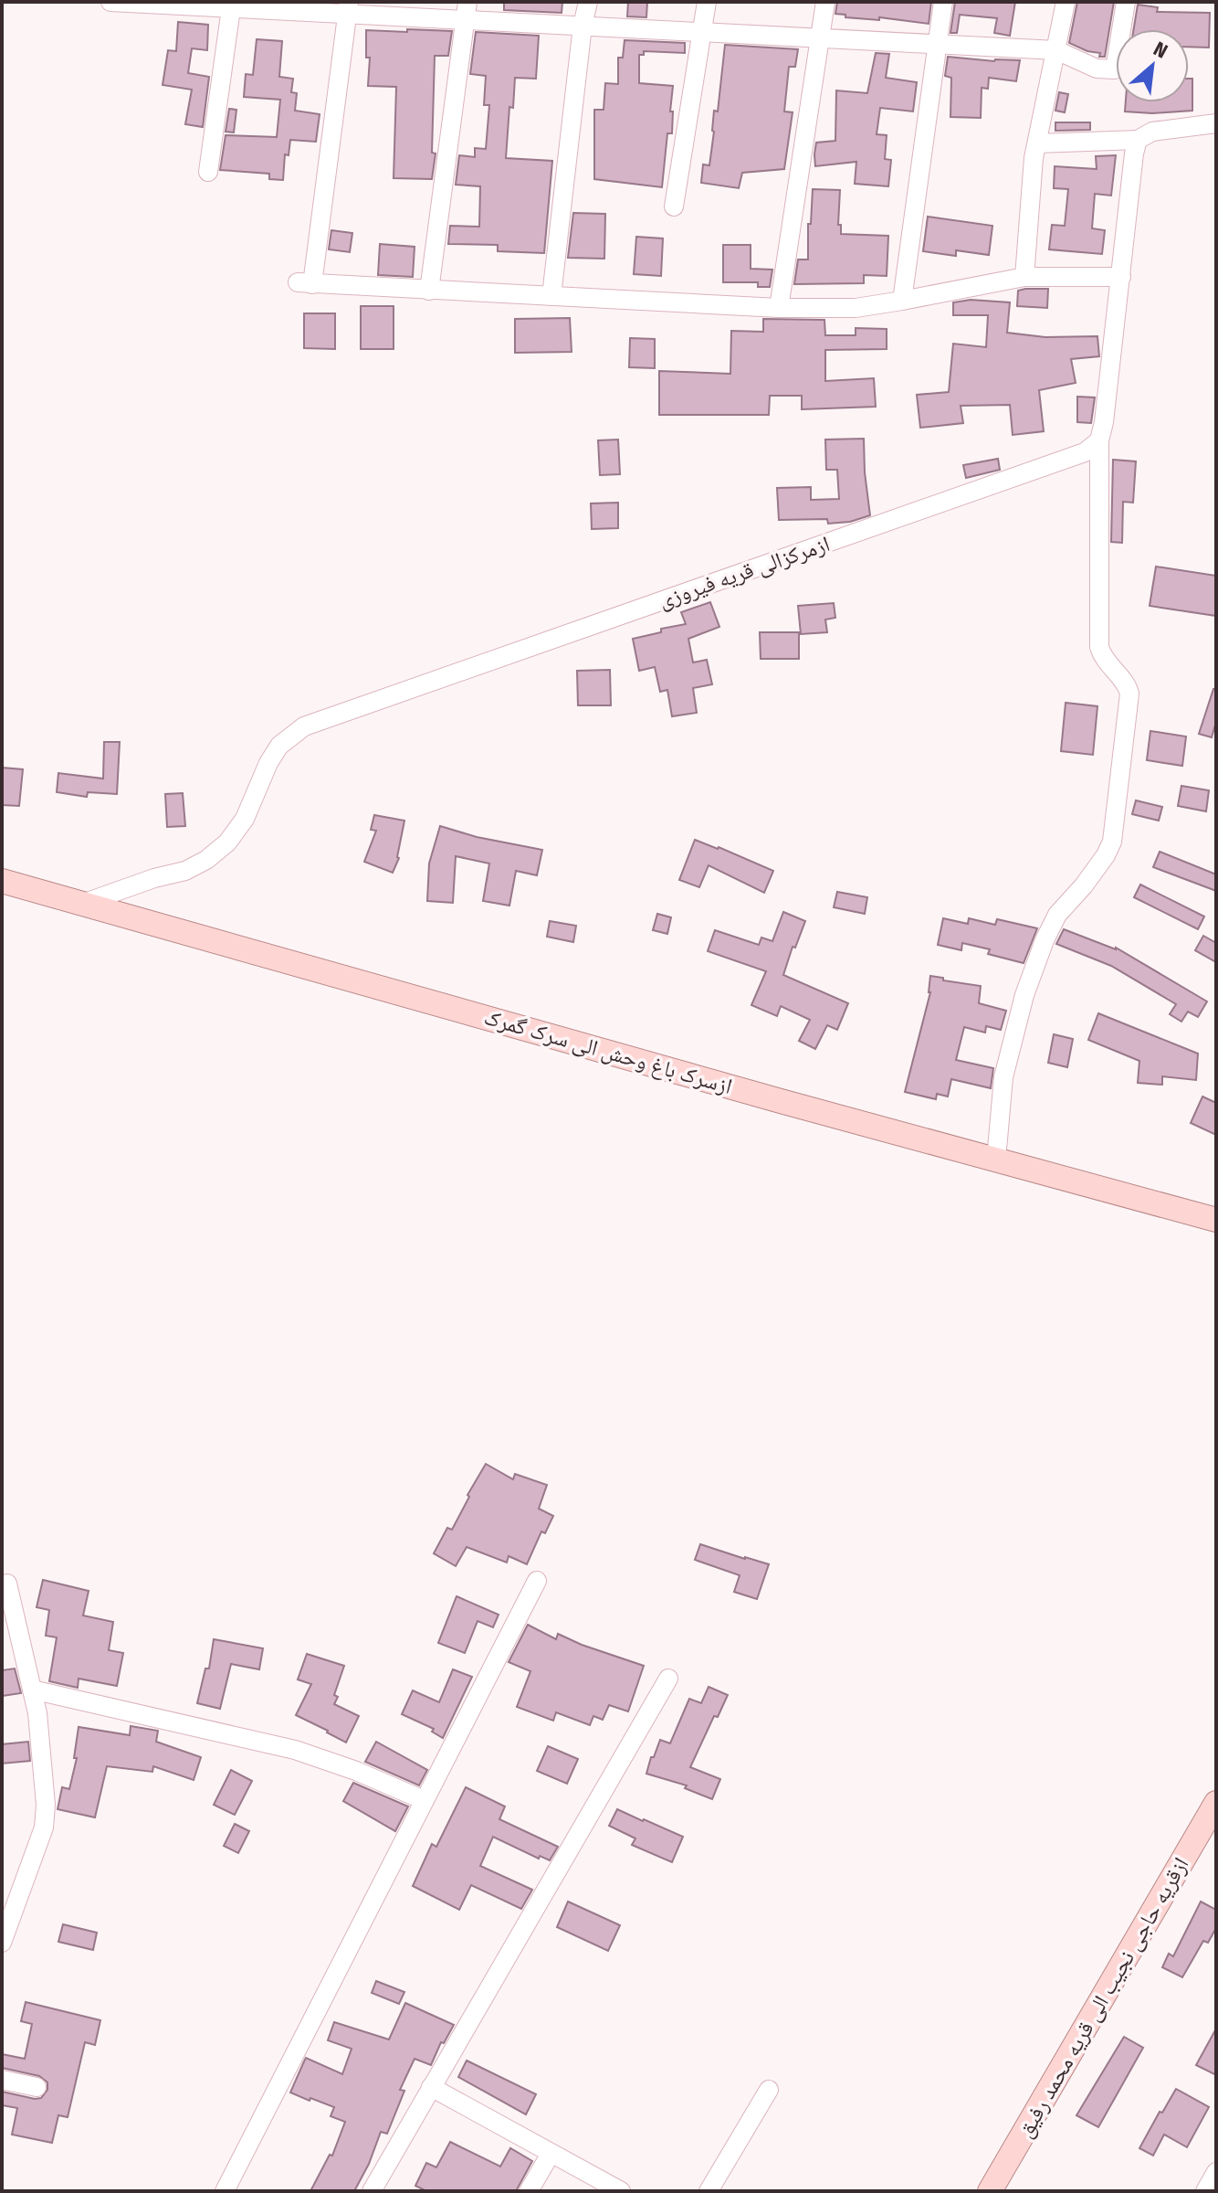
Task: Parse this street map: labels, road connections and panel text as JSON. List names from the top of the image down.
{
  "streets": {
    "main road": ["ازسرک باغ وحش الی سرک گمرک", "ازقریه حاجی نجیب الی قریه محمد رفیق"],
    "street": ["ازمرکزالی قریه فیروزی"]
  },
  "crossings": [
    ["ازمرکزالی قریه فیروزی", "ازسرک باغ وحش الی سرک گمرک"]
  ],
  "north": "top right"
}
